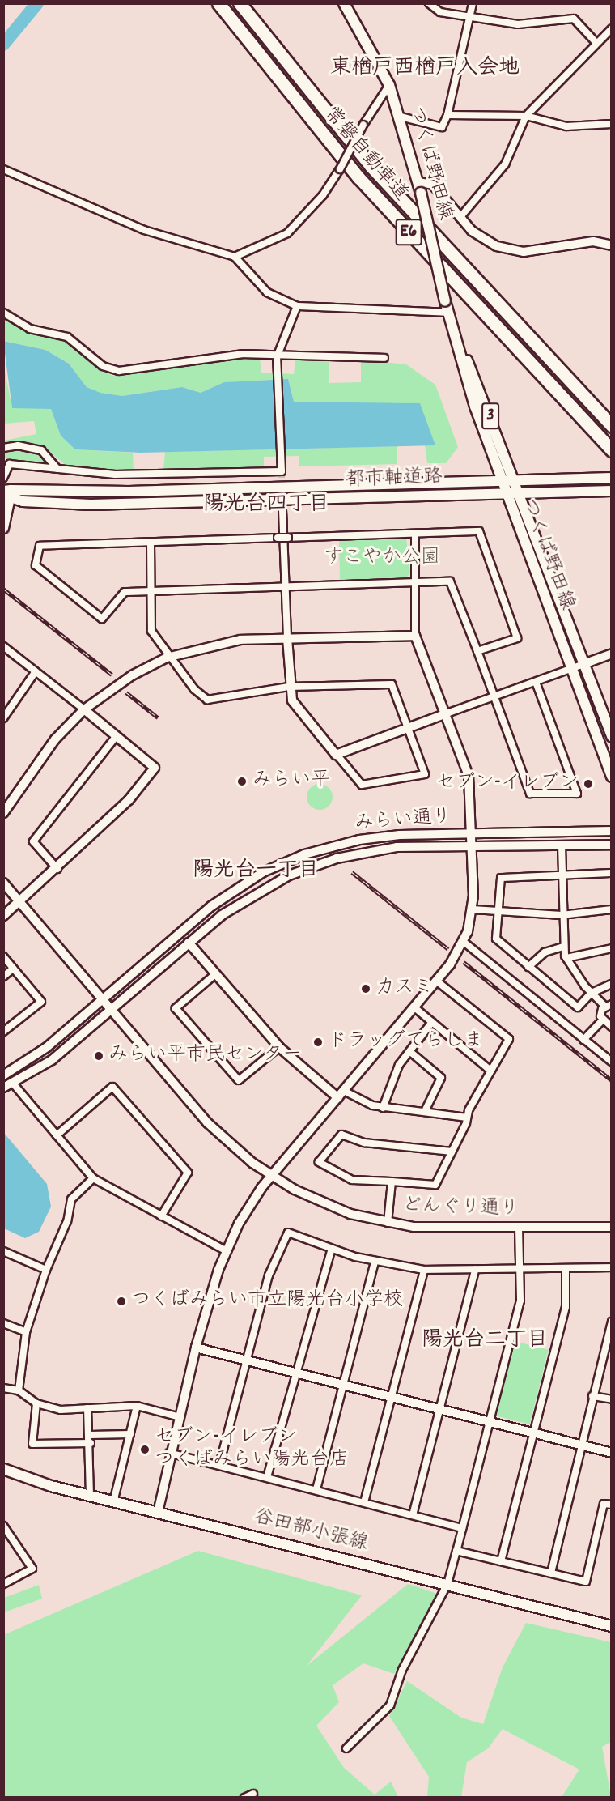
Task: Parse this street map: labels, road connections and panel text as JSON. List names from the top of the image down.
{
  "streets": {
    "highway": ["常磐自動車道", "E6"],
    "main road": [
      "つくば野田線",
      "3",
      "都市軸道路",
      "谷田部小張線"
    ],
    "street": ["みらい通り", "どんぐり通り"]
  },
  "crossings": [
    ["つくば野田線", "都市軸道路"],
    ["みらい通り", "どんぐり通り"]
  ],
  "districts": [
    "東楢戸西楢戸入会地",
    "陽光台四丁目",
    "陽光台一丁目",
    "陽光台二丁目"
  ],
  "parks": ["すこやか公園"],
  "places": [
    "みらい平",
    "セブン-イレブン",
    "カスミ",
    "ドラッグてらしま",
    "みらい平市民センター",
    "つくばみらい市立陽光台小学校",
    "セブン-イレブン つくばみらい陽光台店"
  ]
}
